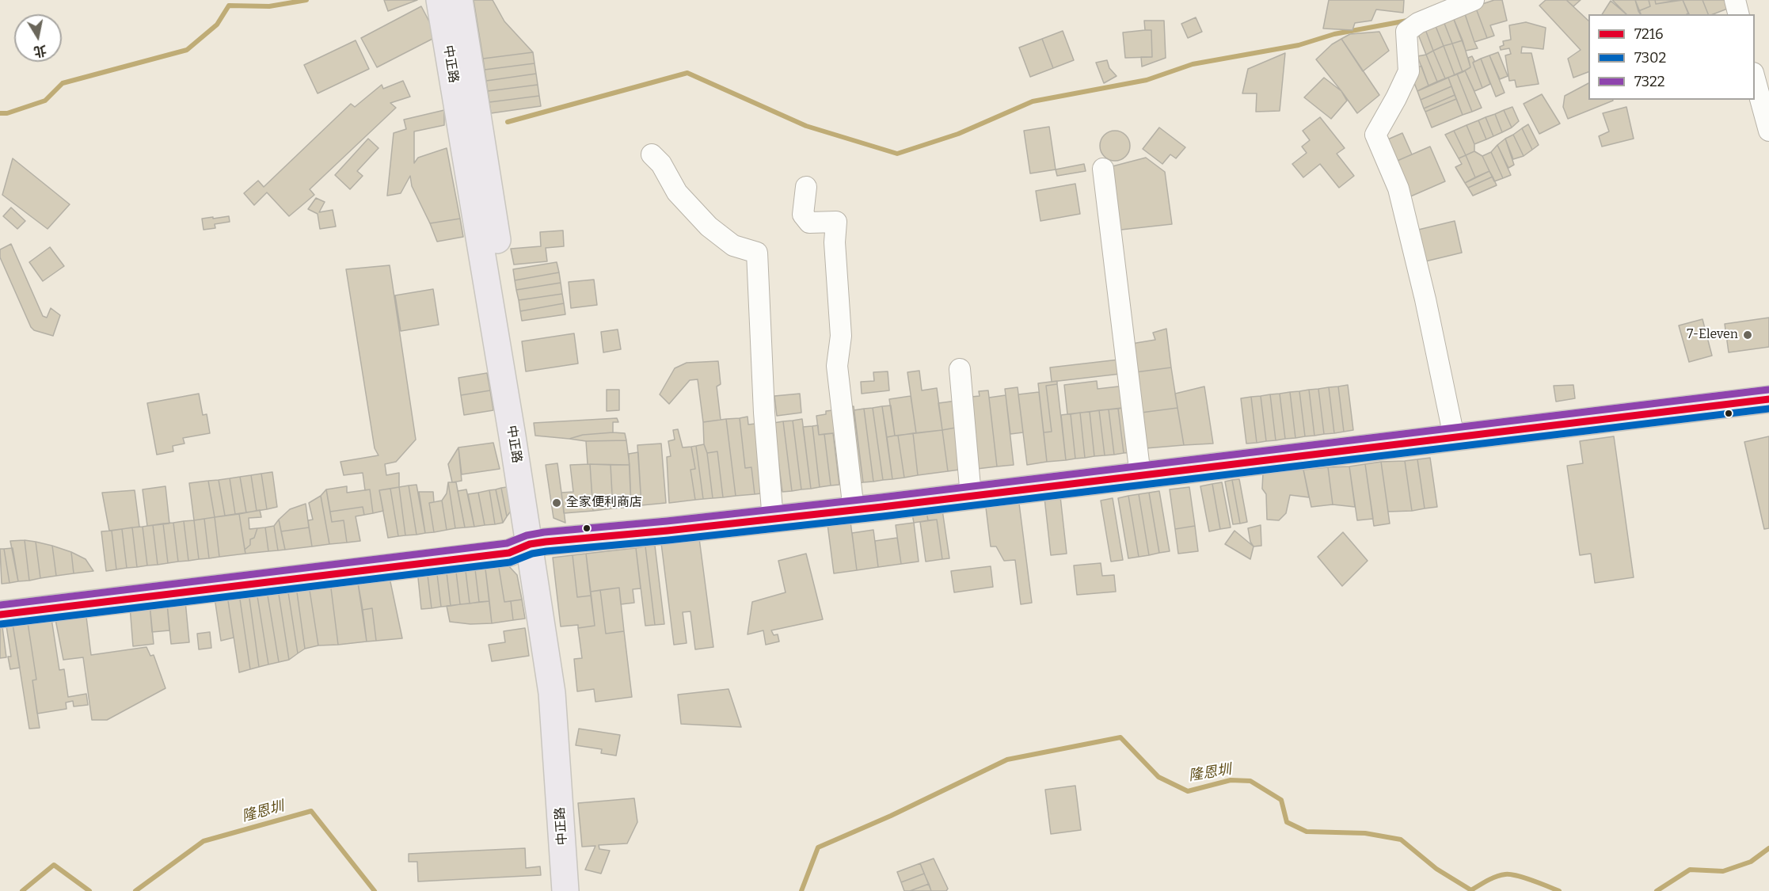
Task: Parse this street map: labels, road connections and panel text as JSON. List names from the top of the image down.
{
  "streets": {
    "main road": ["中正路"]
  },
  "water": ["隆恩圳"],
  "places": ["7-Eleven", "全家便利商店"],
  "lines": ["transit line 7322", "transit line 7216", "transit line 7302"],
  "legend": ["7216", "7302", "7322"],
  "north": "bottom"
}
